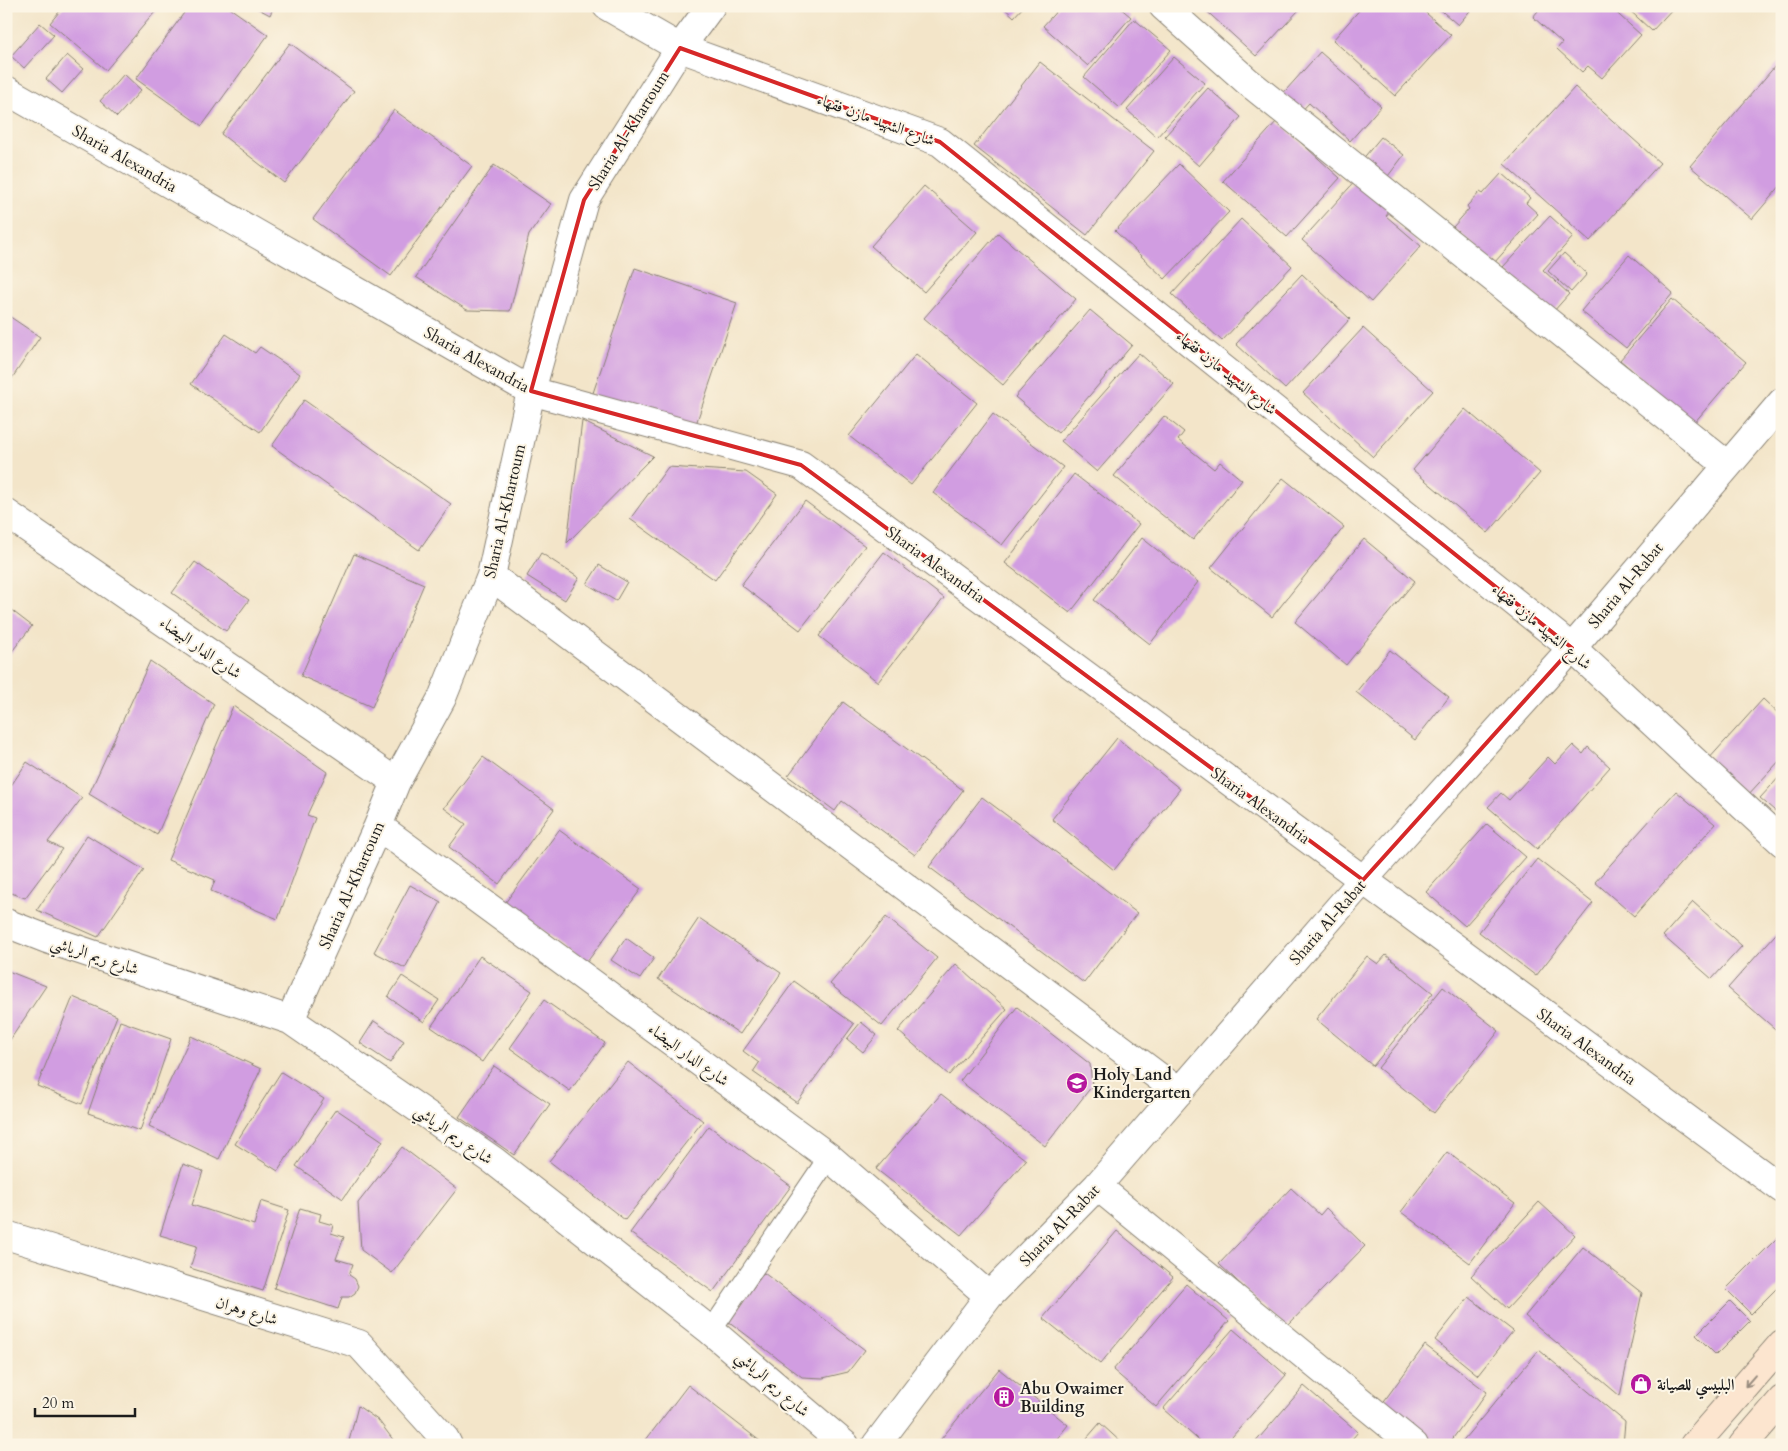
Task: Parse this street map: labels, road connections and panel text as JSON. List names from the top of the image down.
{
  "streets": {
    "street": [
      "شارع الشهيد مازن فقهاء",
      "Sharia Al-Khartoum",
      "Sharia Alexandria",
      "Sharia Al-Rabat",
      "شارع الدار البيضاء",
      "شارع ريم الرياشي",
      "شارع وهران"
    ]
  },
  "crossings": [
    ["شارع الشهيد مازن فقهاء", "Sharia Al-Khartoum"],
    ["شارع الشهيد مازن فقهاء", "Sharia Al-Rabat"],
    ["Sharia Al-Khartoum", "Sharia Alexandria"],
    ["Sharia Al-Khartoum", "شارع الدار البيضاء"],
    ["Sharia Al-Khartoum", "شارع ريم الرياشي"],
    ["Sharia Alexandria", "Sharia Al-Rabat"],
    ["Sharia Al-Rabat", "شارع الدار البيضاء"]
  ],
  "places": {
    "school or university": ["Holy Land Kindergarten"],
    "shop": ["البلبيسي للصيانة"],
    "building": ["Abu Owaimer Building"]
  },
  "scale_bar": "20 m"
}
